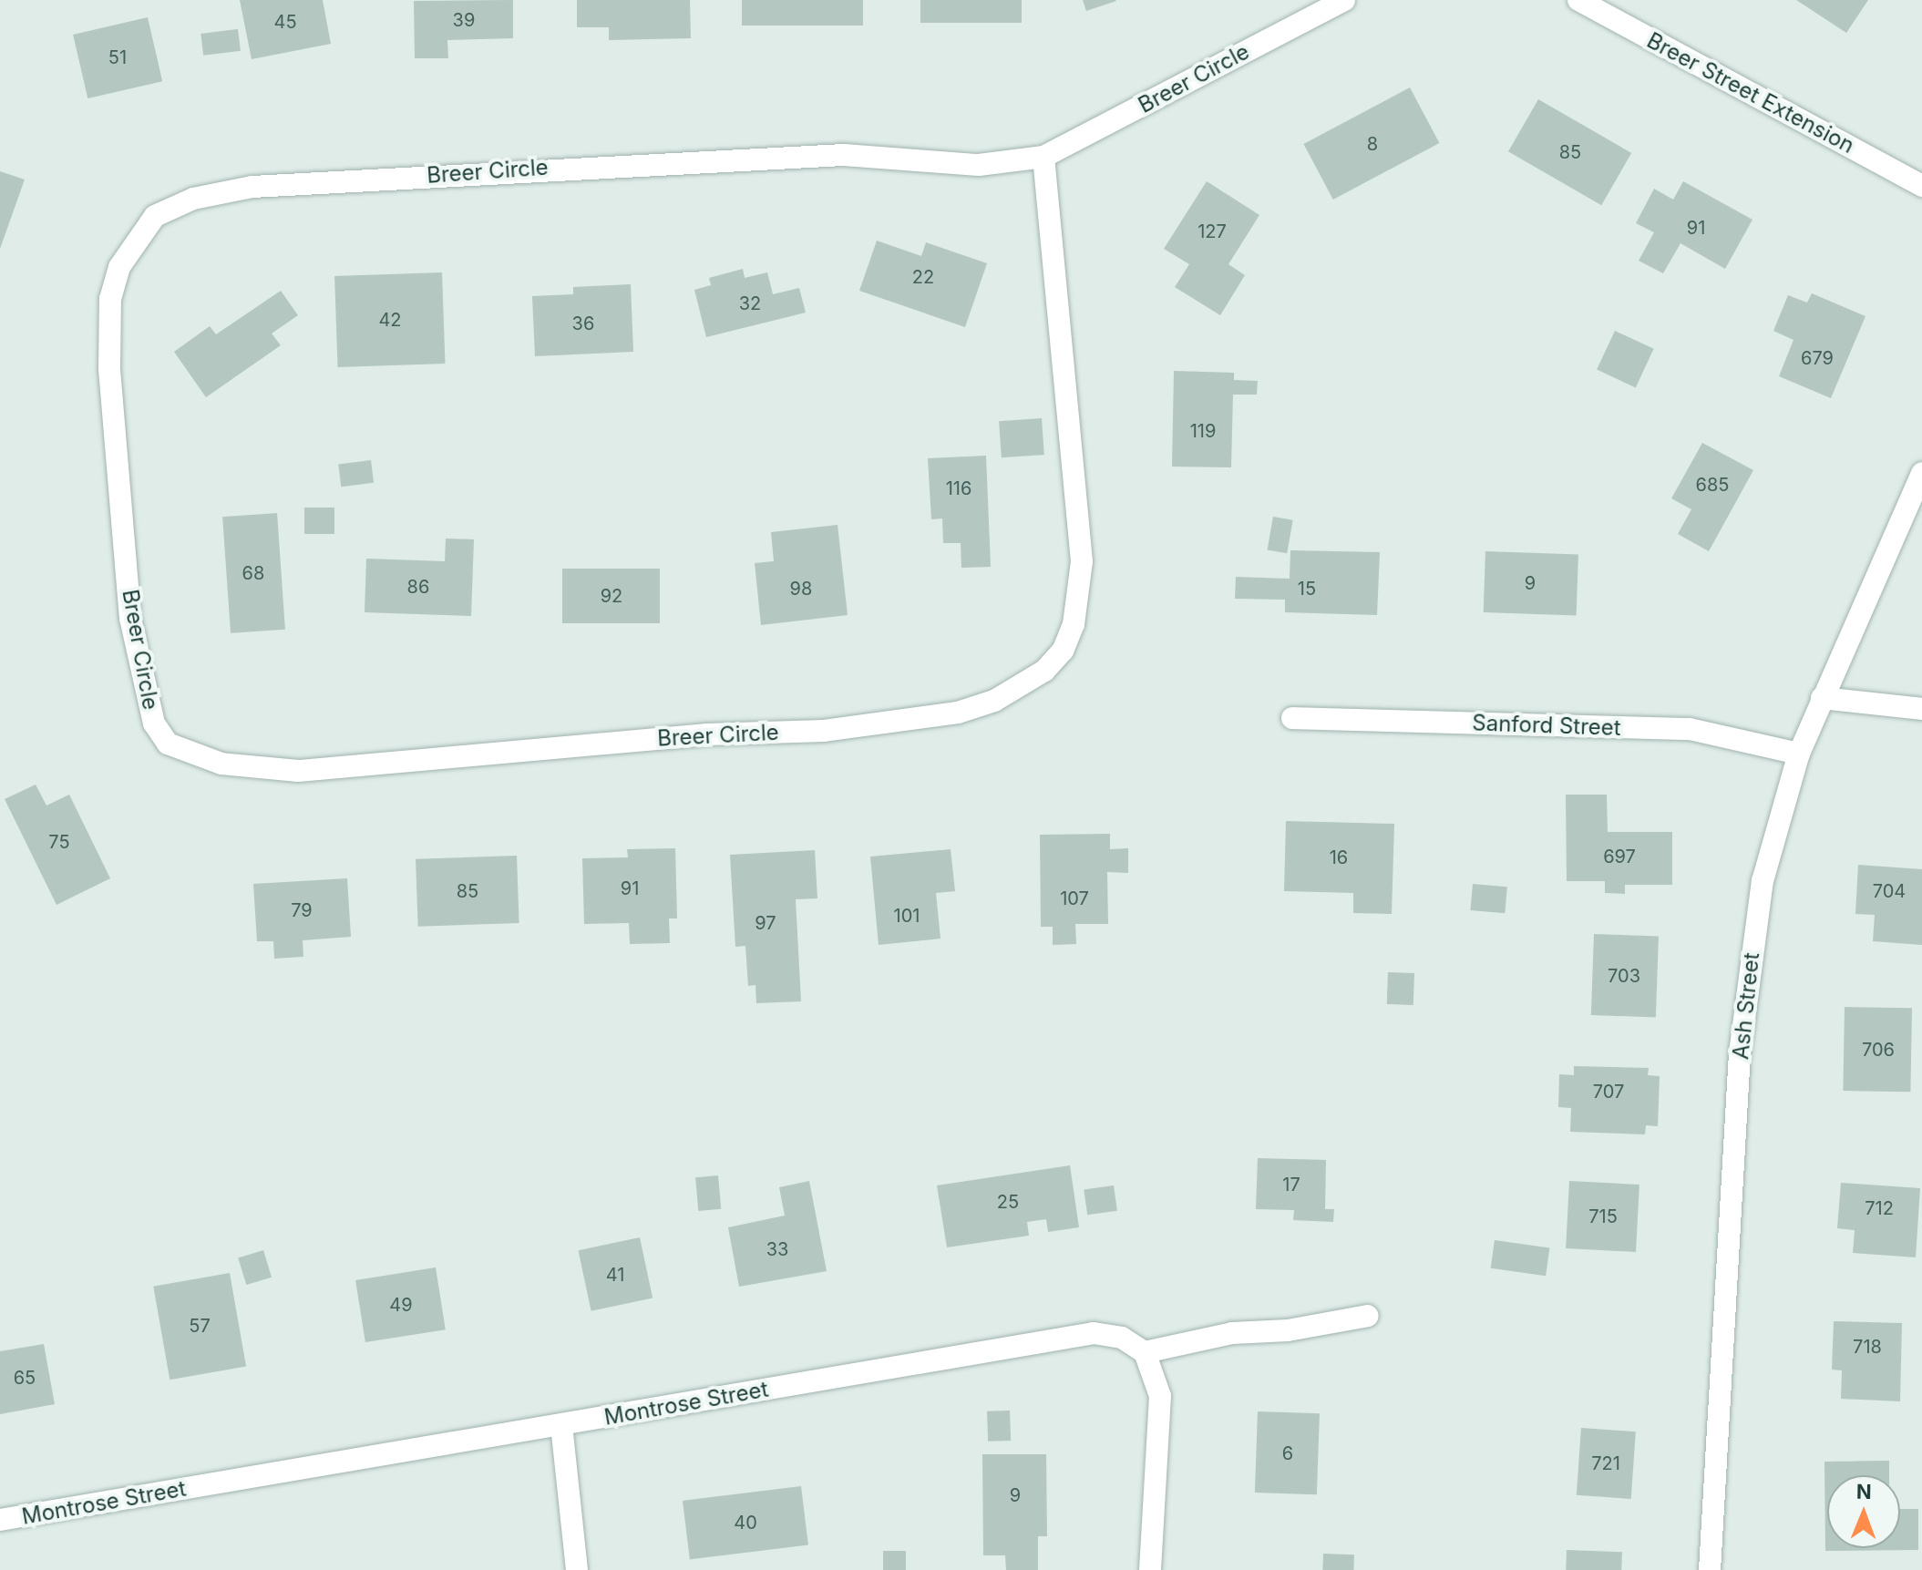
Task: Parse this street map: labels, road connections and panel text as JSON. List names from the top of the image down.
{
  "streets": {
    "street": [
      "Breer Circle",
      "Breer Street Extension",
      "Sanford Street",
      "Ash Street",
      "Montrose Street"
    ]
  },
  "crossings": [
    ["Sanford Street", "Ash Street"]
  ],
  "house_numbers": [
    "39",
    "45",
    "51",
    "8",
    "85",
    "91",
    "127",
    "22",
    "32",
    "42",
    "36",
    "679",
    "119",
    "685",
    "116",
    "68",
    "9",
    "86",
    "98",
    "15",
    "92",
    "75",
    "697",
    "16",
    "91",
    "85",
    "704",
    "107",
    "79",
    "101",
    "97",
    "703",
    "706",
    "707",
    "17",
    "25",
    "712",
    "715",
    "33",
    "41",
    "49",
    "57",
    "718",
    "65",
    "6",
    "721",
    "9",
    "40"
  ],
  "north": "top"
}
